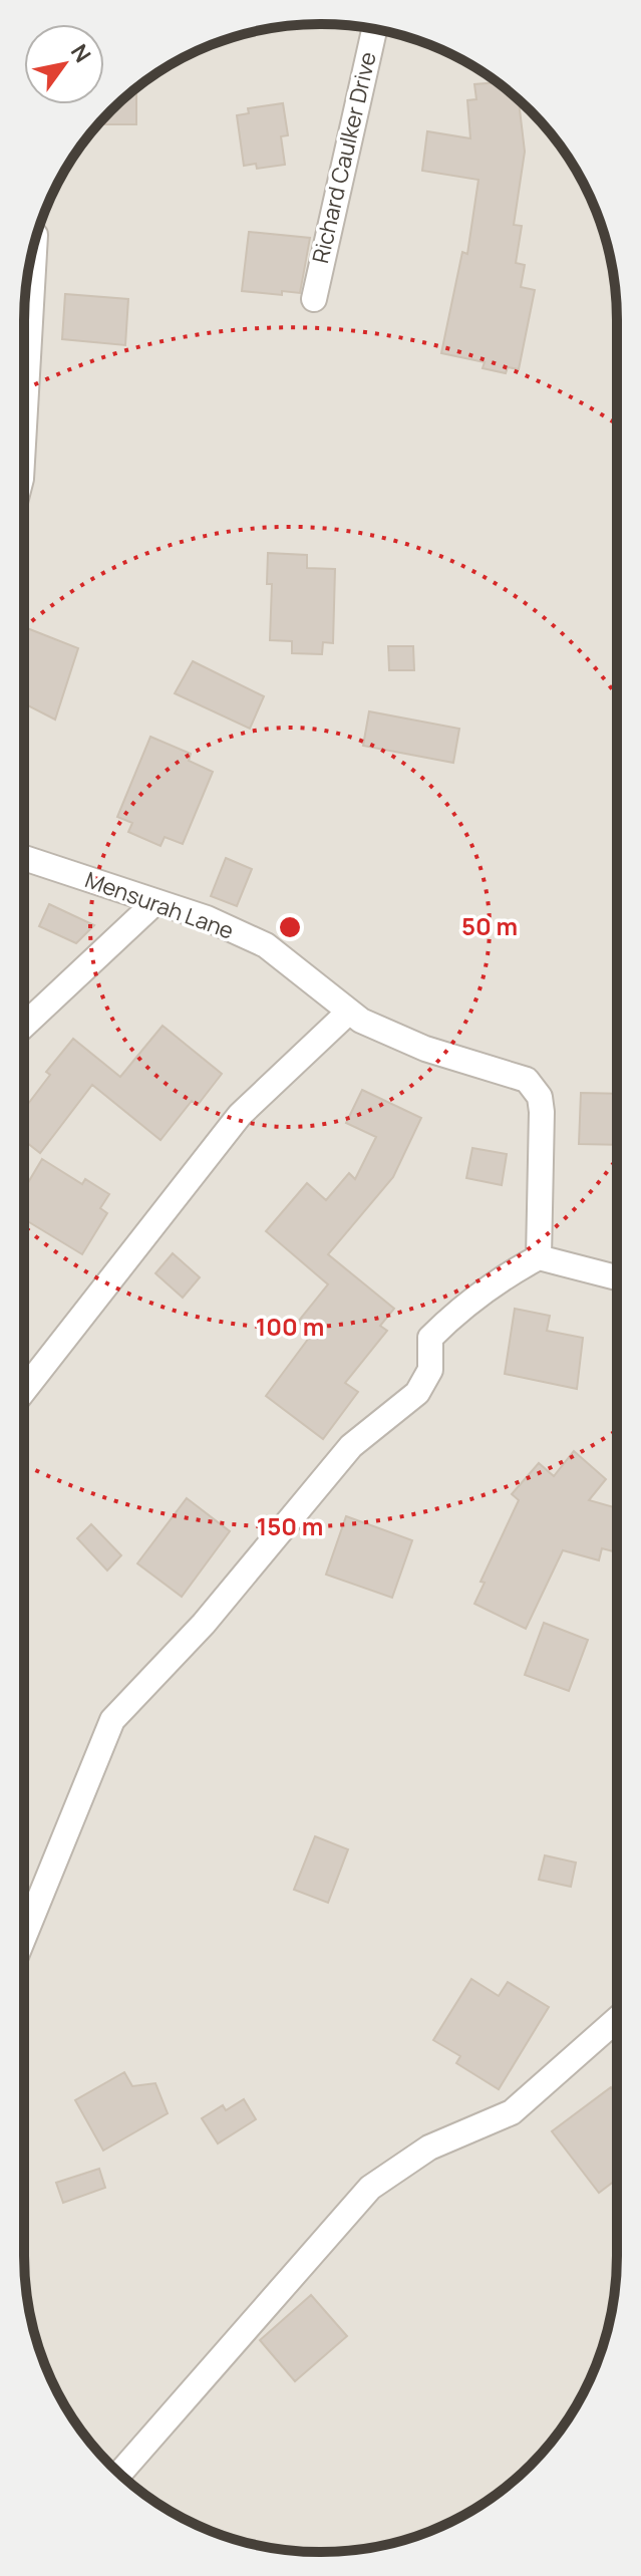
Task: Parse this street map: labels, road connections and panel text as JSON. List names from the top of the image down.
{
  "streets": {
    "street": ["Richard Caulker Drive", "Mensurah Lane"]
  },
  "north": "top right",
  "rings": ["50 m", "100 m", "150 m"]
}
